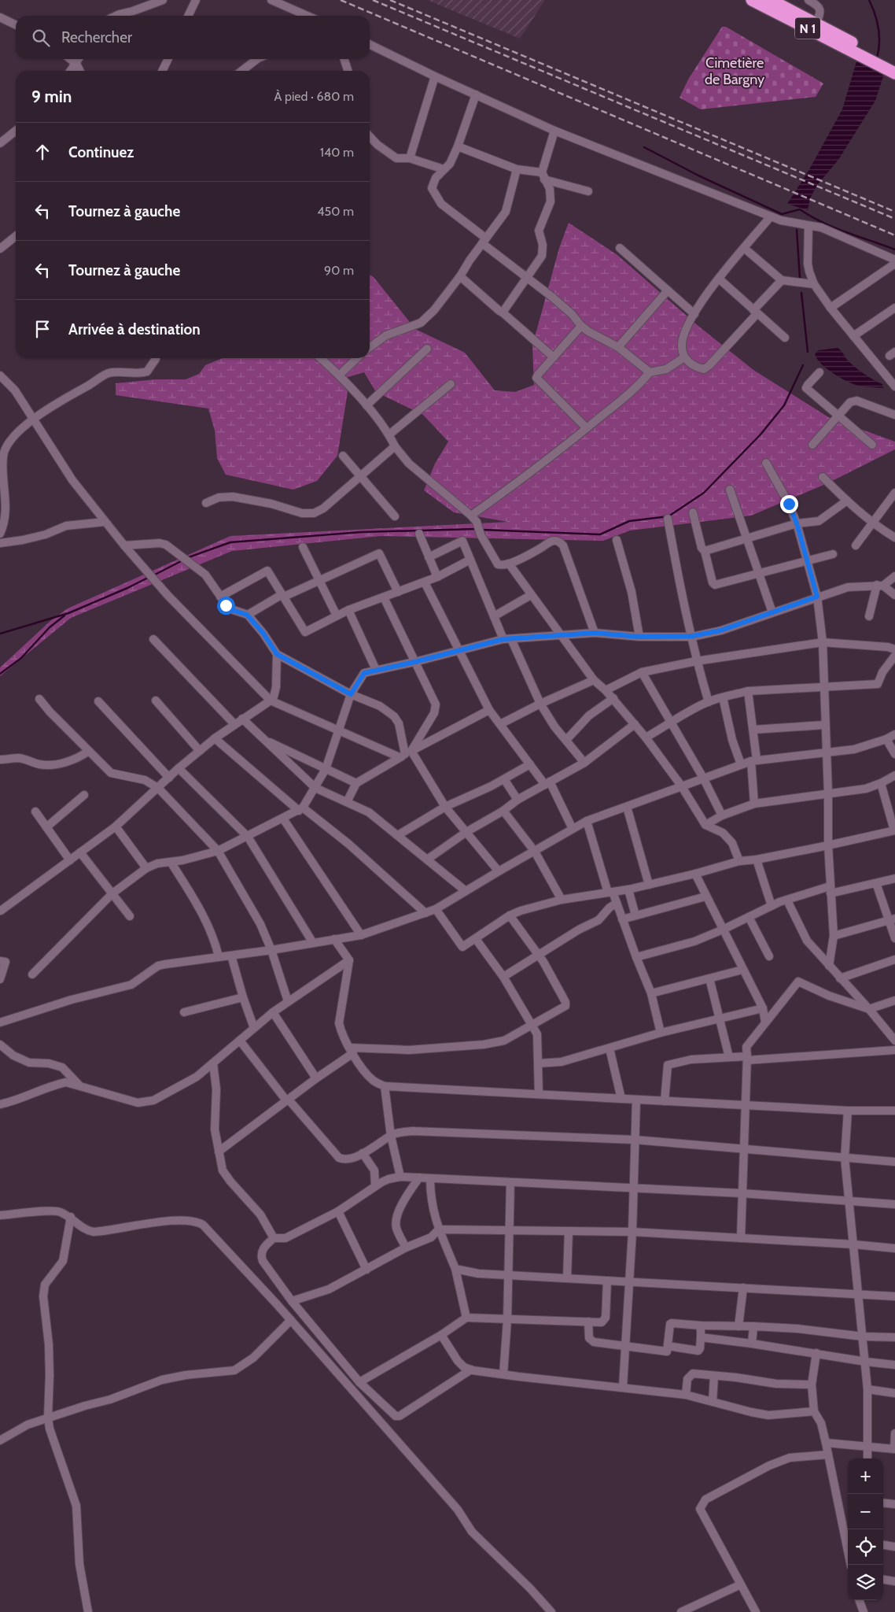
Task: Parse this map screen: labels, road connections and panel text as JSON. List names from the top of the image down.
{
  "streets": {
    "highway": ["N 1"]
  },
  "parks": ["Cimetière de Bargny"],
  "page": {
    "search": "Rechercher",
    "heading": ["9 min", "À pied · 680 m"],
    "list": [
      ["Continuez", "140 m"],
      ["Tournez à gauche", "450 m"],
      ["Tournez à gauche", "90 m"],
      "Arrivée à destination"
    ],
    "map_buttons": ["+", "−"]
  }
}
